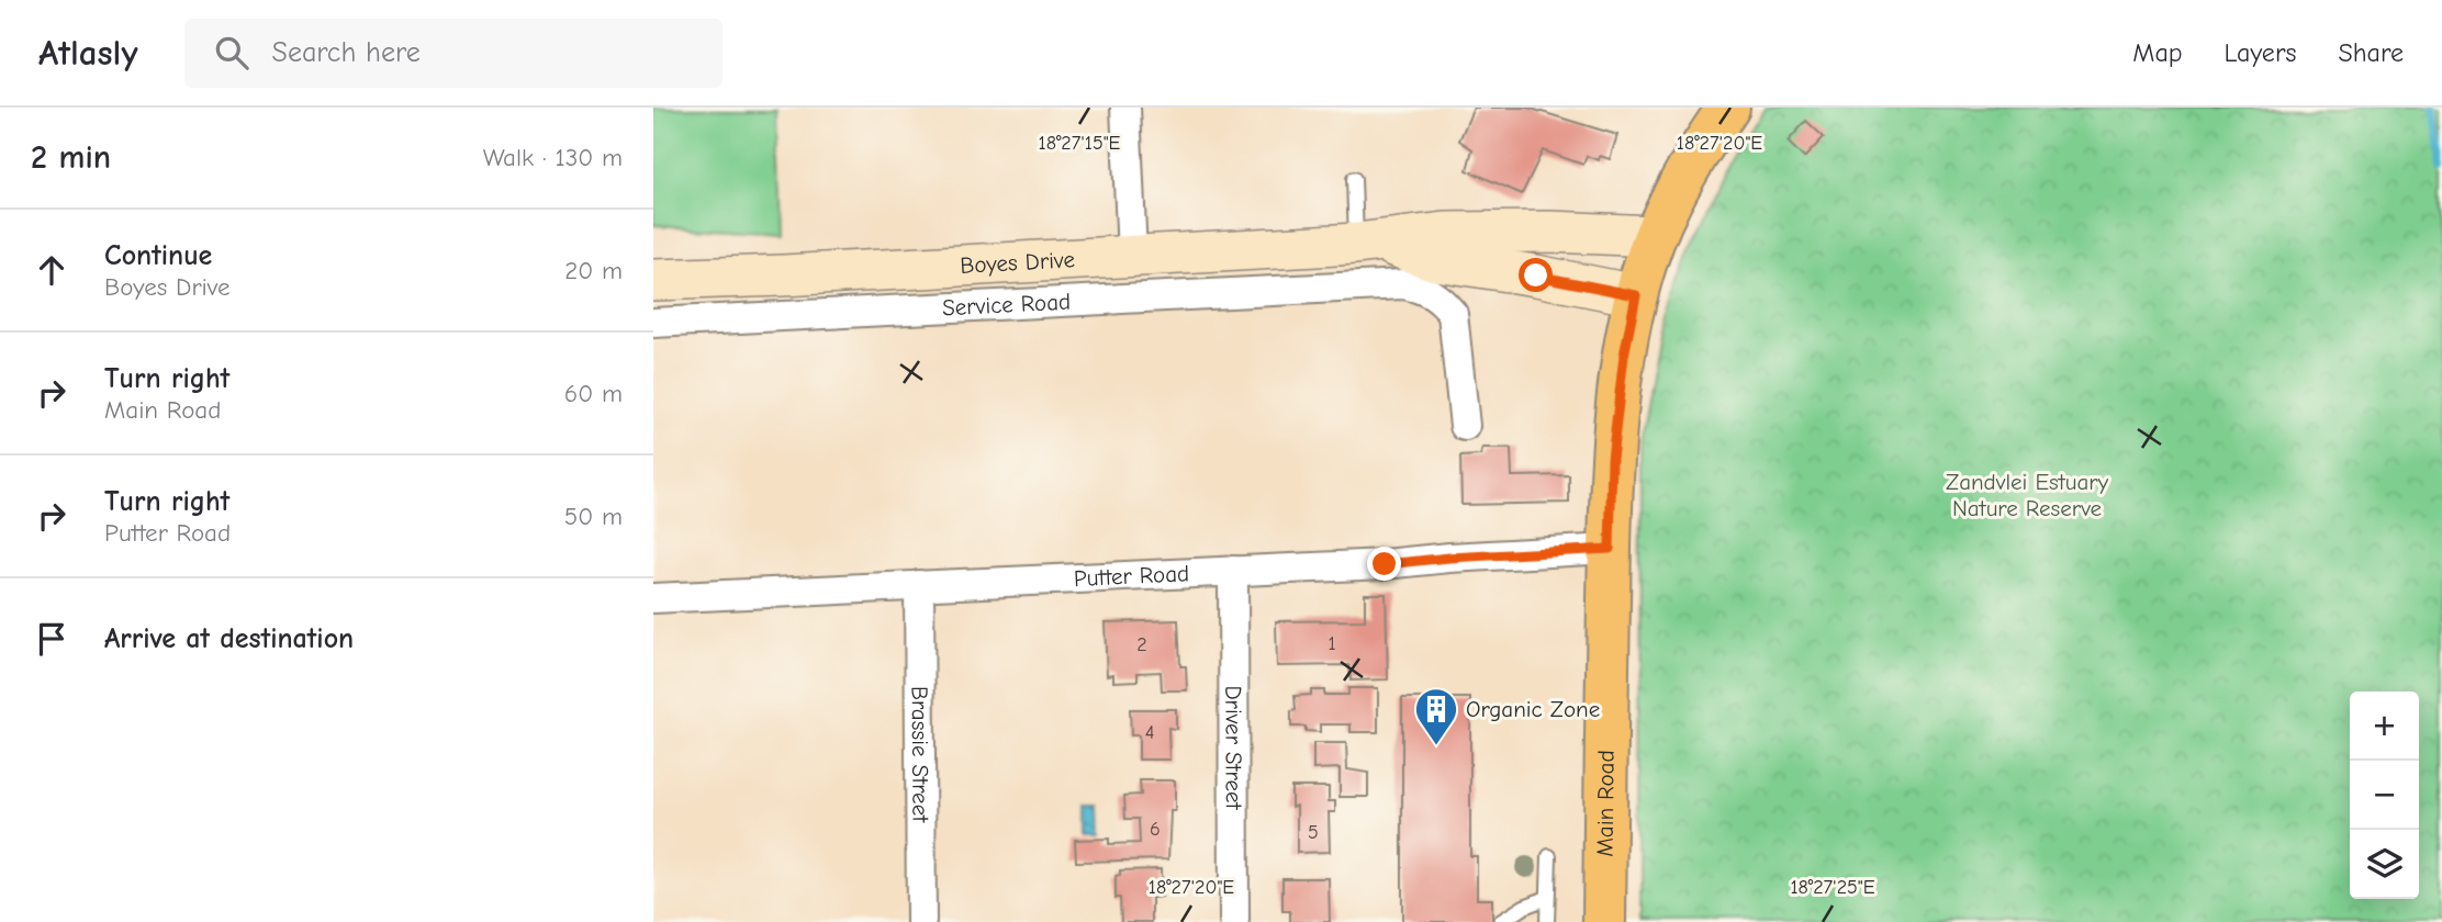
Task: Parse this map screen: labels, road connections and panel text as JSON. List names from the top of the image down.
{
  "streets": {
    "main road": ["Boyes Drive", "Main Road"],
    "street": [
      "Service Road",
      "Putter Road",
      "Driver Street",
      "Brassie Street"
    ]
  },
  "crossings": [
    ["Boyes Drive", "Main Road"],
    ["Putter Road", "Driver Street"],
    ["Putter Road", "Brassie Street"],
    ["Putter Road", "Main Road"]
  ],
  "parks": ["Zandvlei Estuary Nature Reserve"],
  "places": {
    "building": ["Organic Zone"]
  },
  "house_numbers": [
    "1",
    "2",
    "4",
    "6",
    "5"
  ],
  "page": {
    "header": "Atlasly",
    "search": "Search here",
    "nav": ["Map", "Layers", "Share"],
    "heading": ["2 min", "Walk · 130 m"],
    "list": [
      ["Continue", "Boyes Drive", "20 m"],
      ["Turn right", "Main Road", "60 m"],
      ["Turn right", "Putter Road", "50 m"],
      "Arrive at destination"
    ],
    "map_buttons": ["+", "−"]
  },
  "coordinates": ["18°27'15\"E", "18°27'20\"E", "18°27'25\"E"]
}
